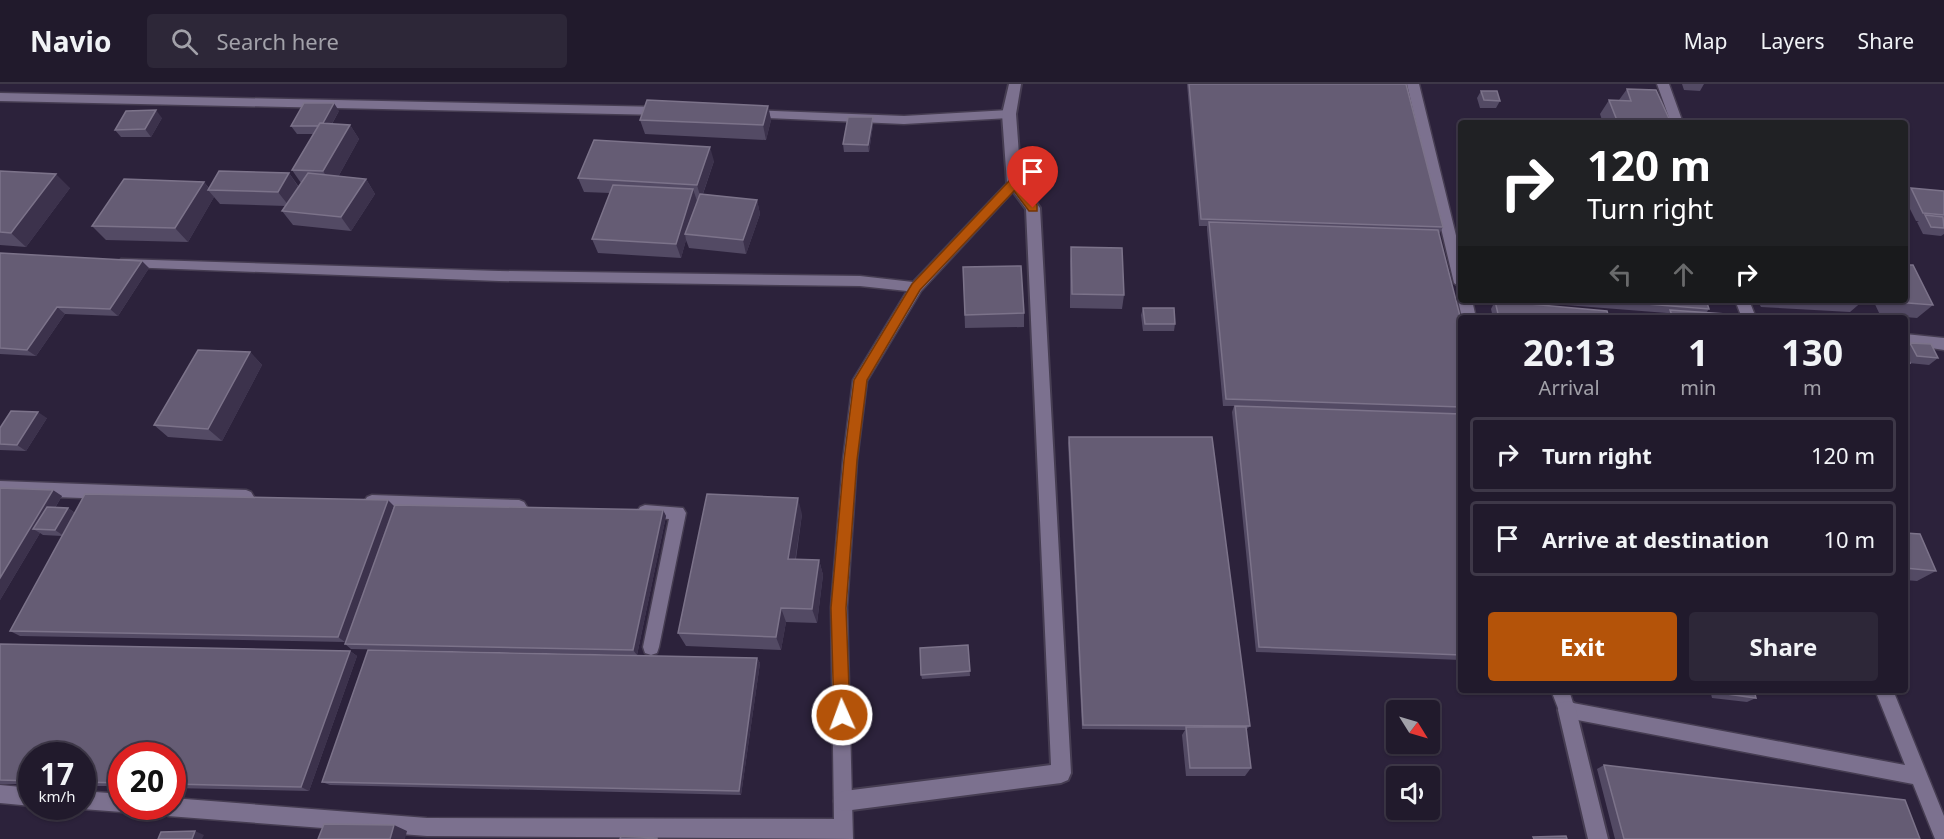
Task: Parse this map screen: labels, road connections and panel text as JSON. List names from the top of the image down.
{
  "north": "bottom right",
  "page": {
    "header": "Navio",
    "search": "Search here",
    "nav": ["Map", "Layers", "Share"],
    "turn": ["120 m", "Turn right"],
    "eta": [
      "20:13",
      "Arrival",
      "1",
      "min",
      "130",
      "m"
    ],
    "list": [
      {
        "name": "Turn right",
        "value": "120 m"
      },
      {
        "name": "Arrive at destination",
        "value": "10 m"
      }
    ],
    "buttons": ["Exit", "Share"],
    "speed": "17 km/h",
    "limit": "20"
  }
}
